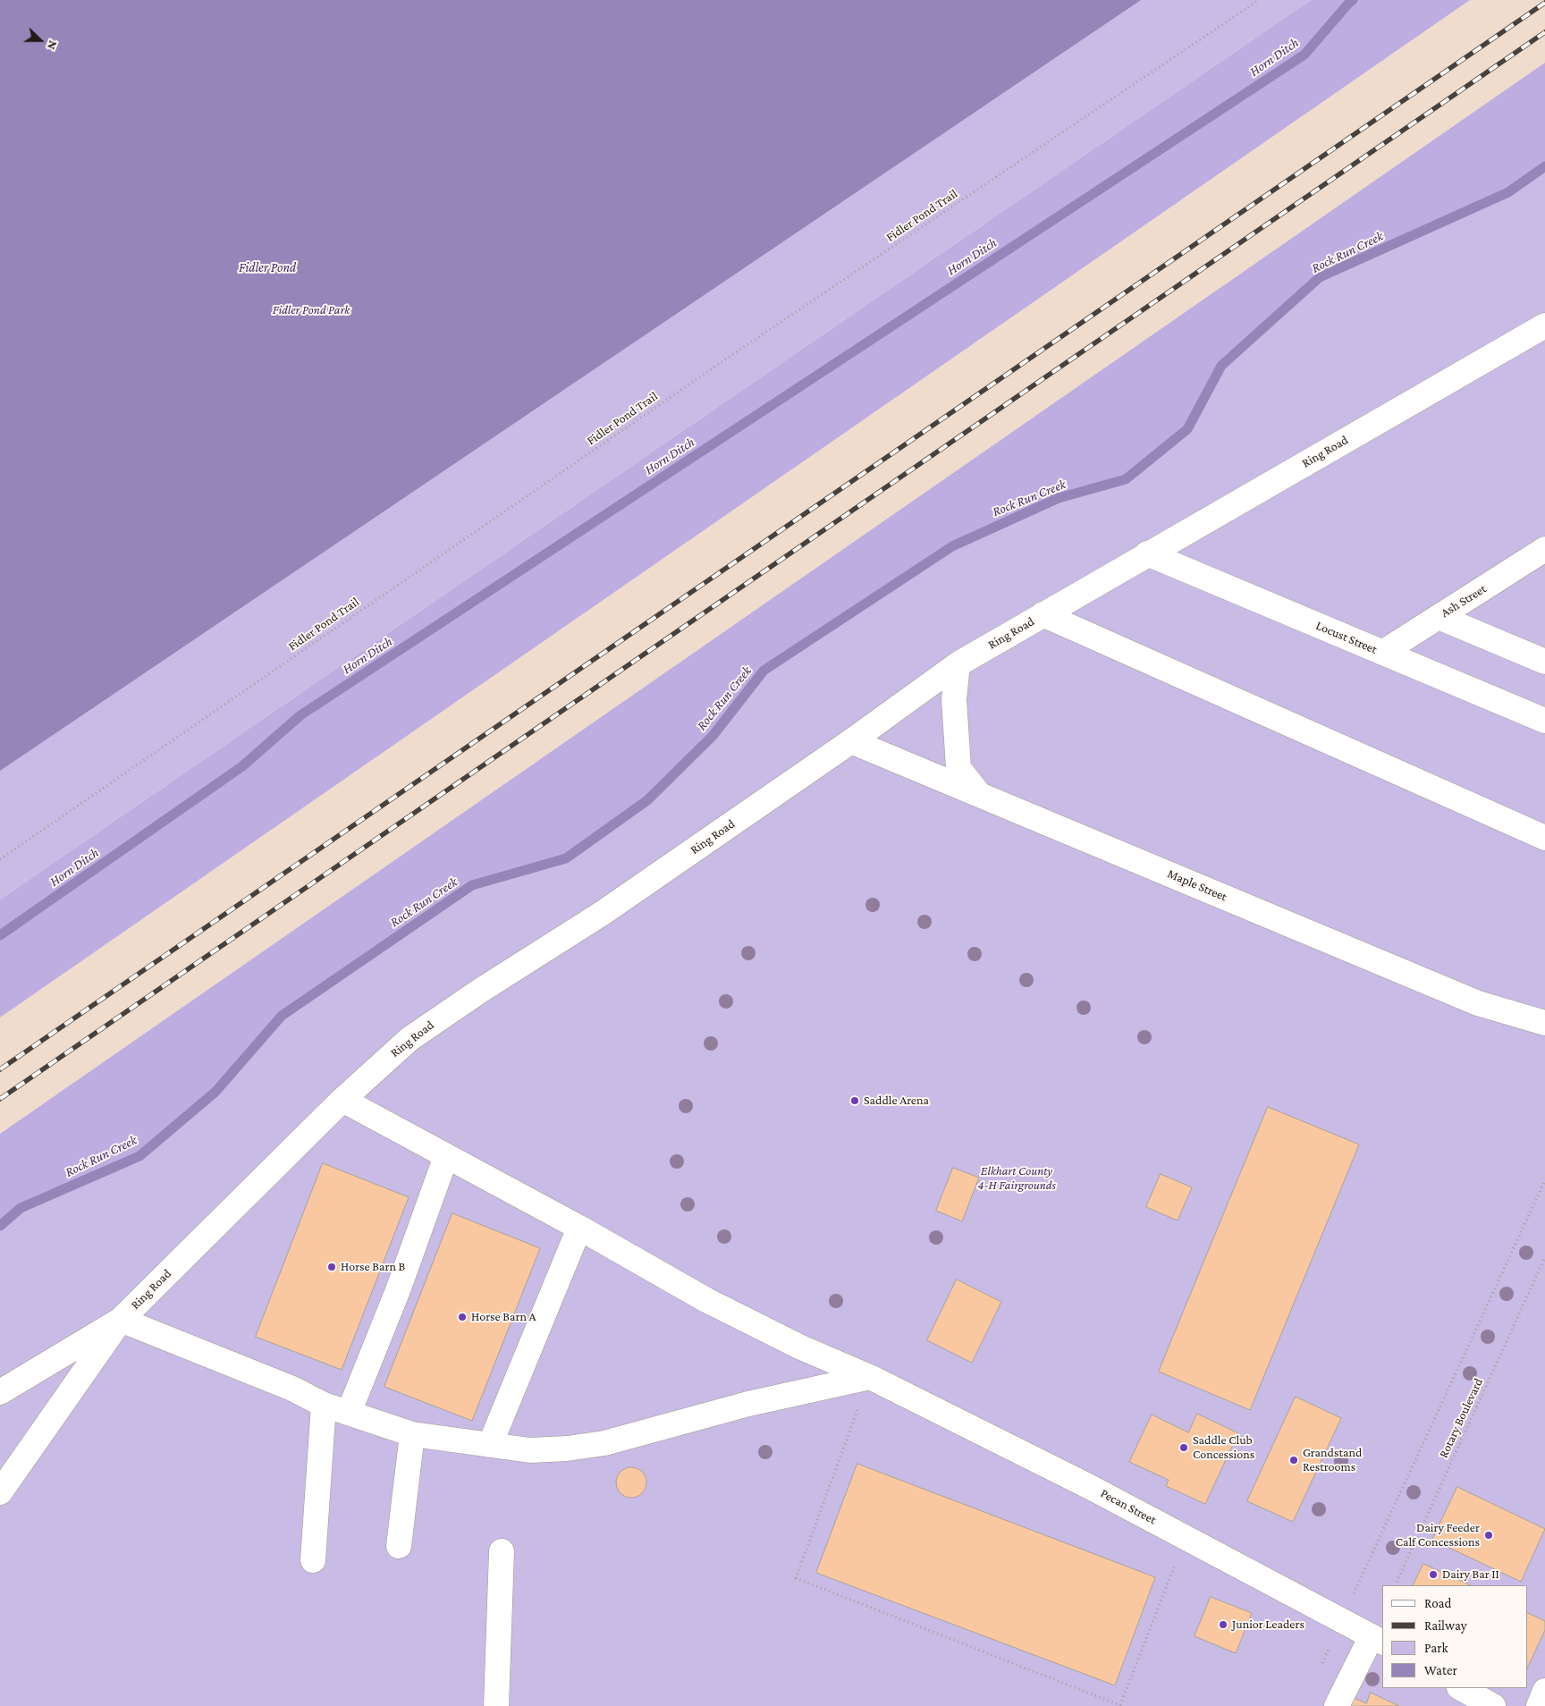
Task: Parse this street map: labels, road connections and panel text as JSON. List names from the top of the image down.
{
  "streets": {
    "street": [
      "Ring Road",
      "Ash Street",
      "Locust Street",
      "Maple Street",
      "Pecan Street"
    ],
    "path": ["Fidler Pond Trail", "Rotary Boulevard"]
  },
  "crossings": [
    ["Ring Road", "Locust Street"],
    ["Ring Road", "Maple Street"],
    ["Ring Road", "Pecan Street"],
    ["Ash Street", "Locust Street"]
  ],
  "water": ["Horn Ditch", "Rock Run Creek", "Fidler Pond"],
  "parks": ["Fidler Pond Park", "Elkhart County 4-H Fairgrounds"],
  "places": [
    "Saddle Arena",
    "Horse Barn B",
    "Horse Barn A",
    "Saddle Club Concessions",
    "Grandstand Restrooms",
    "Dairy Feeder Calf Concessions",
    "Dairy Bar II",
    "Junior Leaders"
  ],
  "legend": [
    "Road",
    "Railway",
    "Park",
    "Water"
  ],
  "north": "right"
}
